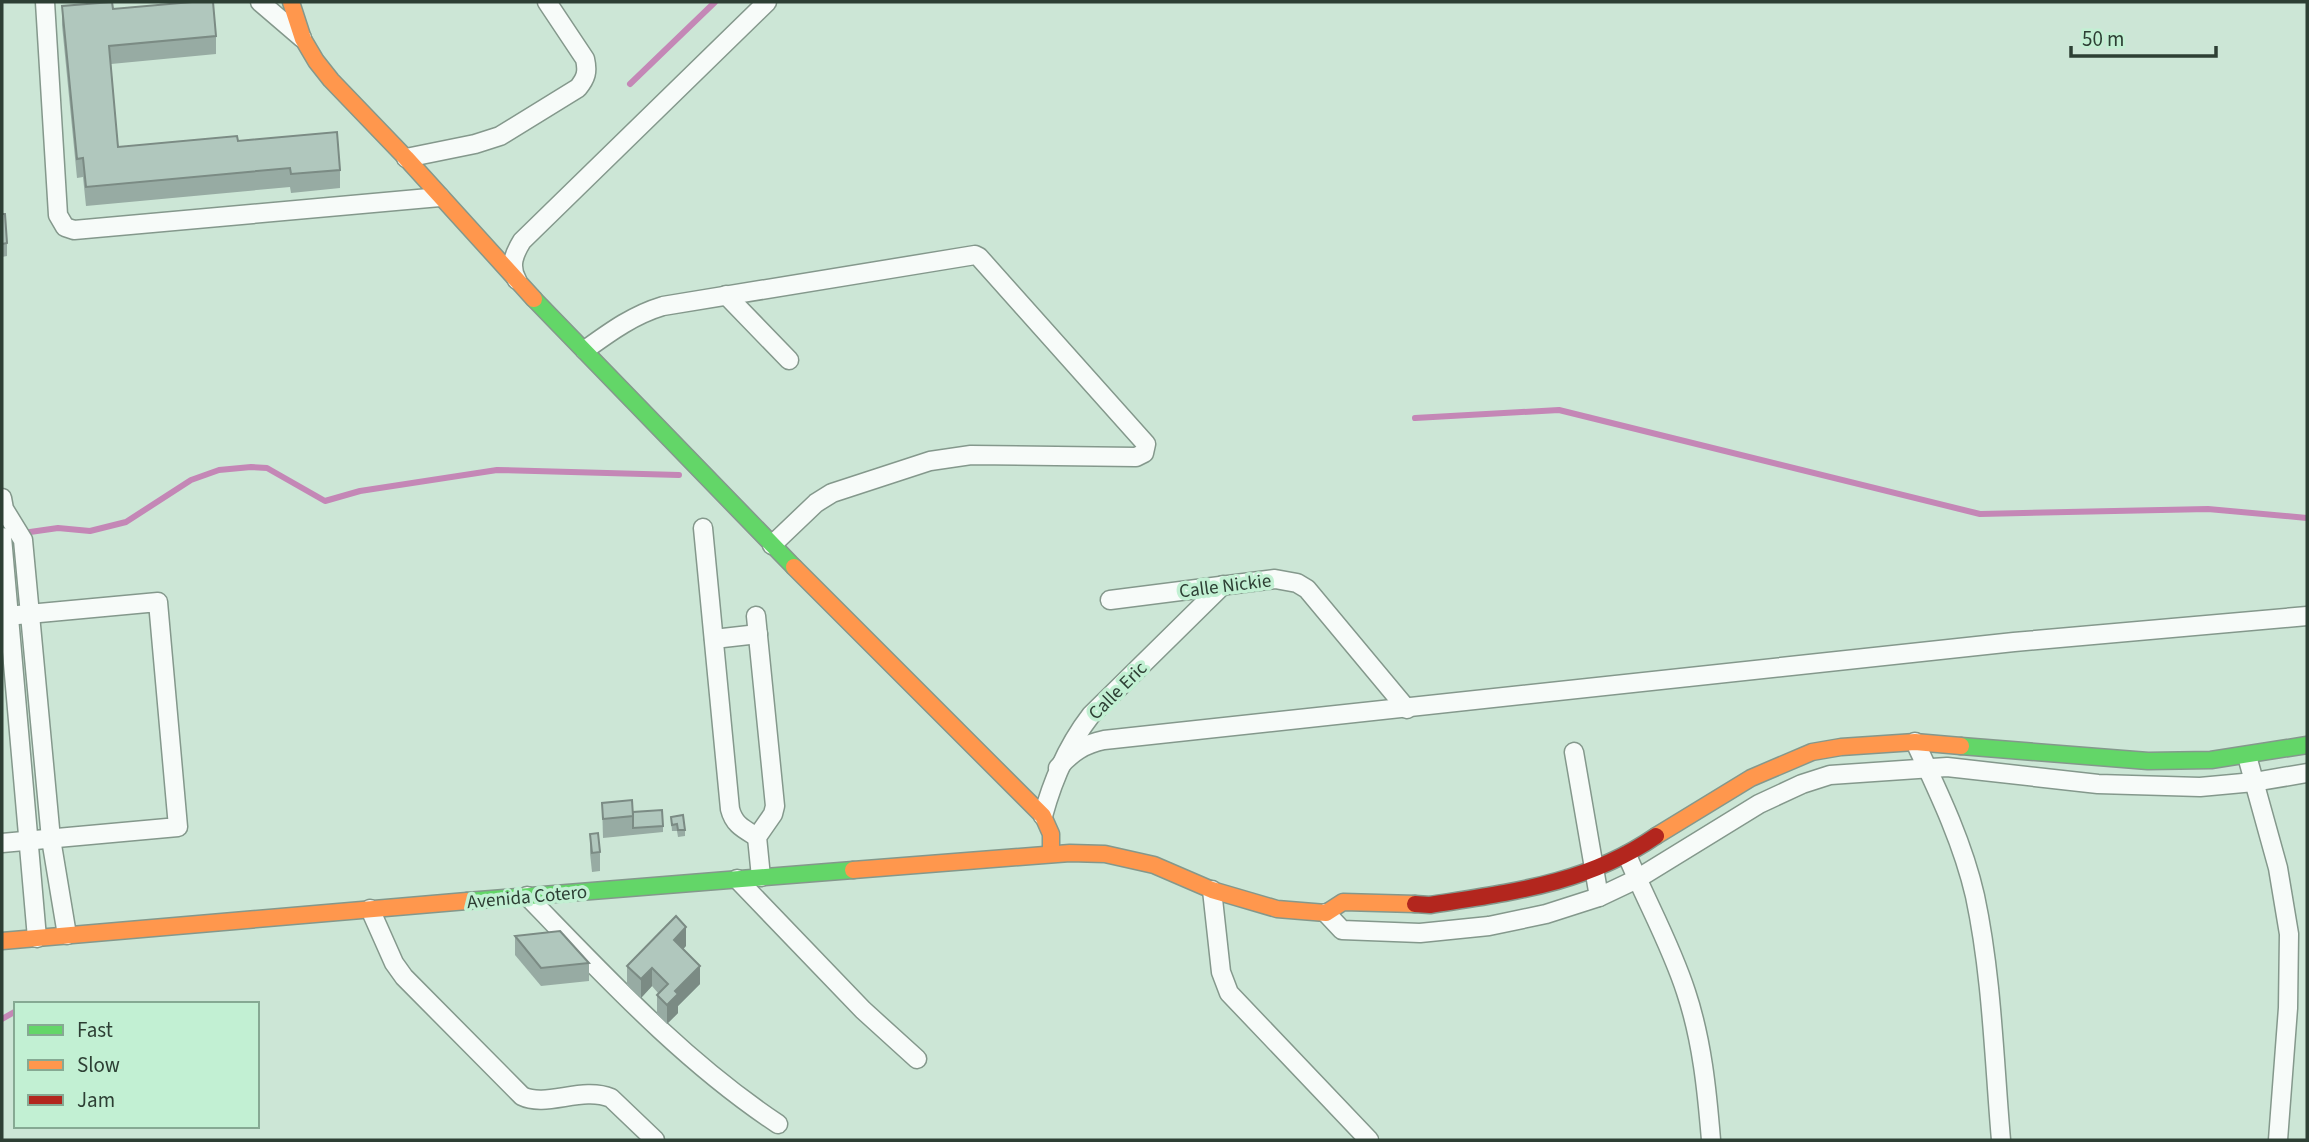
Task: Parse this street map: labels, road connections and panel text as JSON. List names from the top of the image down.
{
  "streets": {
    "street": ["Calle Nickie", "Calle Eric", "Avenida Cotero"]
  },
  "crossings": [
    ["Calle Nickie", "Calle Eric"]
  ],
  "legend": ["Fast", "Slow", "Jam"],
  "scale_bar": "50 m"
}
